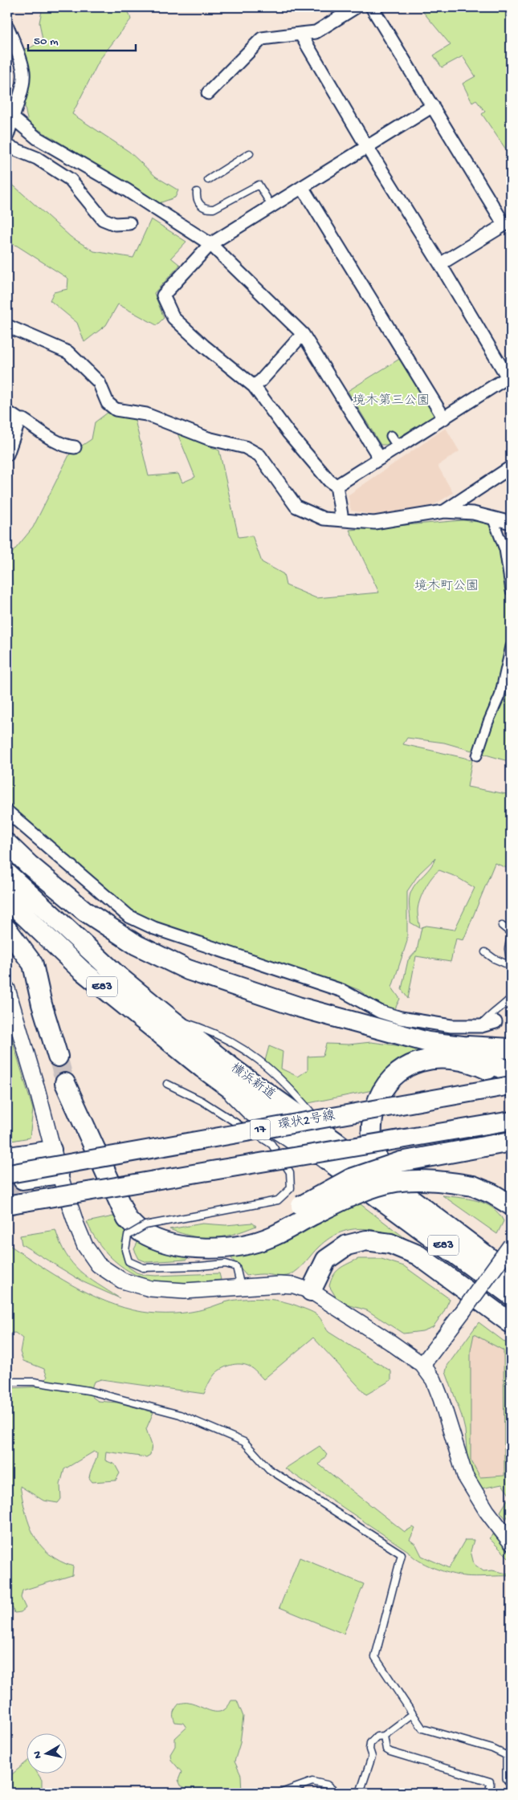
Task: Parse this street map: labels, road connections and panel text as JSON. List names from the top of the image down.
{
  "streets": {
    "highway": ["E83", "横浜新道"],
    "main road": ["環状2号線", "17"]
  },
  "parks": ["境木第三公園", "境木町公園"],
  "scale_bar": "50 m",
  "north": "left"
}
